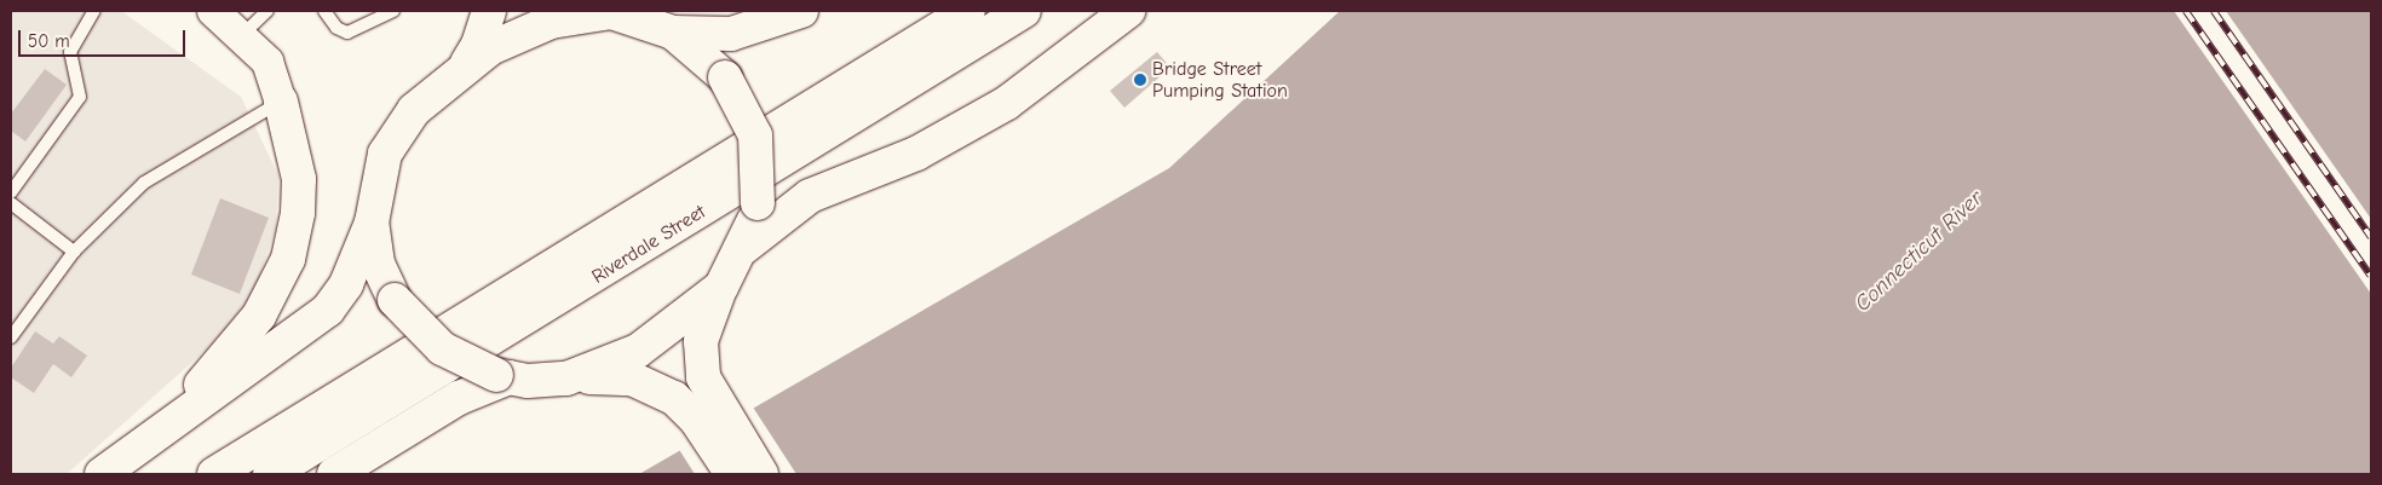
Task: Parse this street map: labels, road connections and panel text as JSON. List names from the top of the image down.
{
  "streets": {
    "main road": ["Riverdale Street"]
  },
  "water": ["Connecticut River"],
  "places": ["Bridge Street Pumping Station"],
  "scale_bar": "50 m"
}
